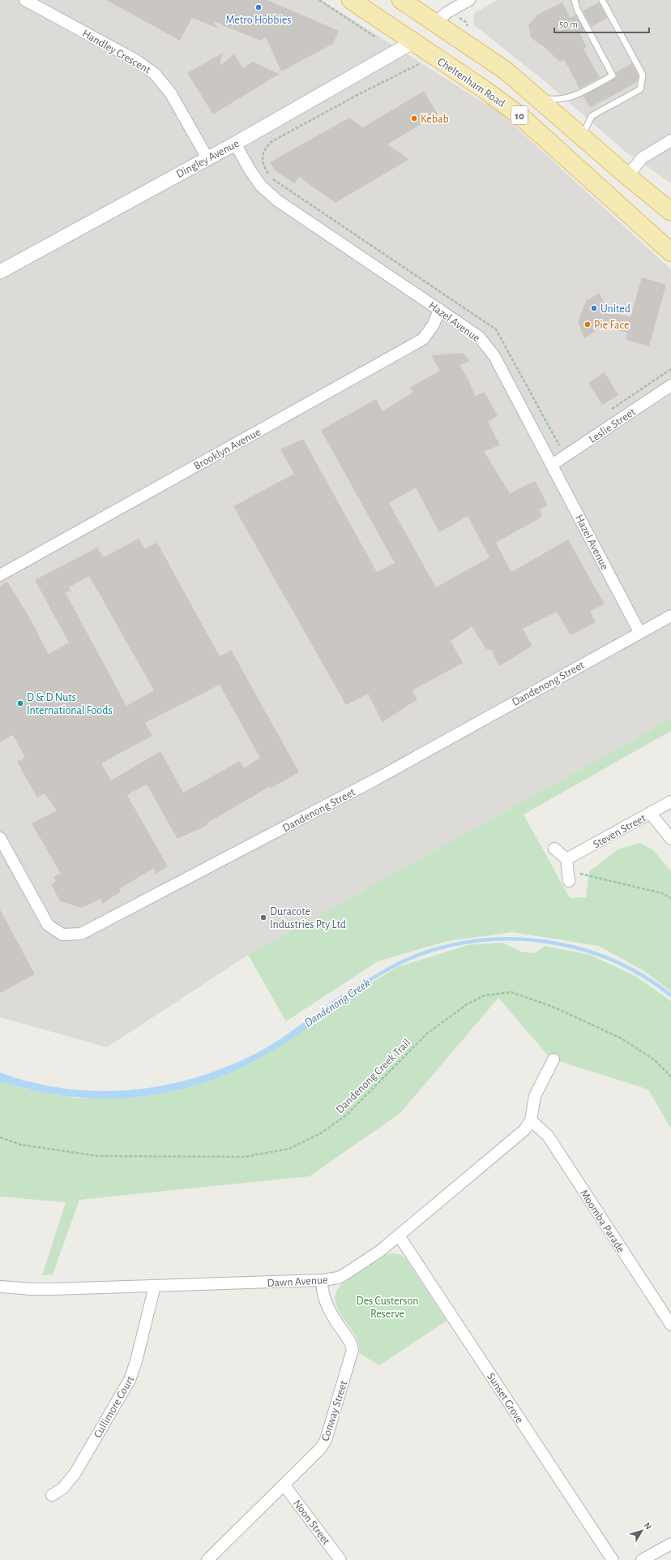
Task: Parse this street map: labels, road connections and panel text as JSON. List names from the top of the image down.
{
  "streets": {
    "main road": ["Cheltenham Road", "10"],
    "street": [
      "Handley Crescent",
      "Dingley Avenue",
      "Hazel Avenue",
      "Leslie Street",
      "Brooklyn Avenue",
      "Dandenong Street",
      "Steven Street",
      "Moomba Parade",
      "Dawn Avenue",
      "Sunset Grove",
      "Cullimore Court",
      "Conway Street",
      "Noon Street"
    ],
    "path": ["Dandenong Creek Trail"]
  },
  "crossings": [
    ["Handley Crescent", "Dingley Avenue"],
    ["Cheltenham Road", "Dingley Avenue"],
    ["Dingley Avenue", "Hazel Avenue"],
    ["Hazel Avenue", "Leslie Street"],
    ["Hazel Avenue", "Brooklyn Avenue"],
    ["Hazel Avenue", "Dandenong Street"],
    ["Moomba Parade", "Dawn Avenue"],
    ["Dawn Avenue", "Sunset Grove"],
    ["Dawn Avenue", "Cullimore Court"],
    ["Dawn Avenue", "Conway Street"],
    ["Conway Street", "Noon Street"]
  ],
  "water": ["Dandenong Creek"],
  "parks": ["Des Custerson Reserve"],
  "places": [
    "Metro Hobbies",
    "Kebab",
    "United",
    "Pie Face",
    "D & D Nuts International Foods",
    "Duracote Industries Pty Ltd"
  ],
  "scale_bar": "50 m",
  "north": "top right"
}
